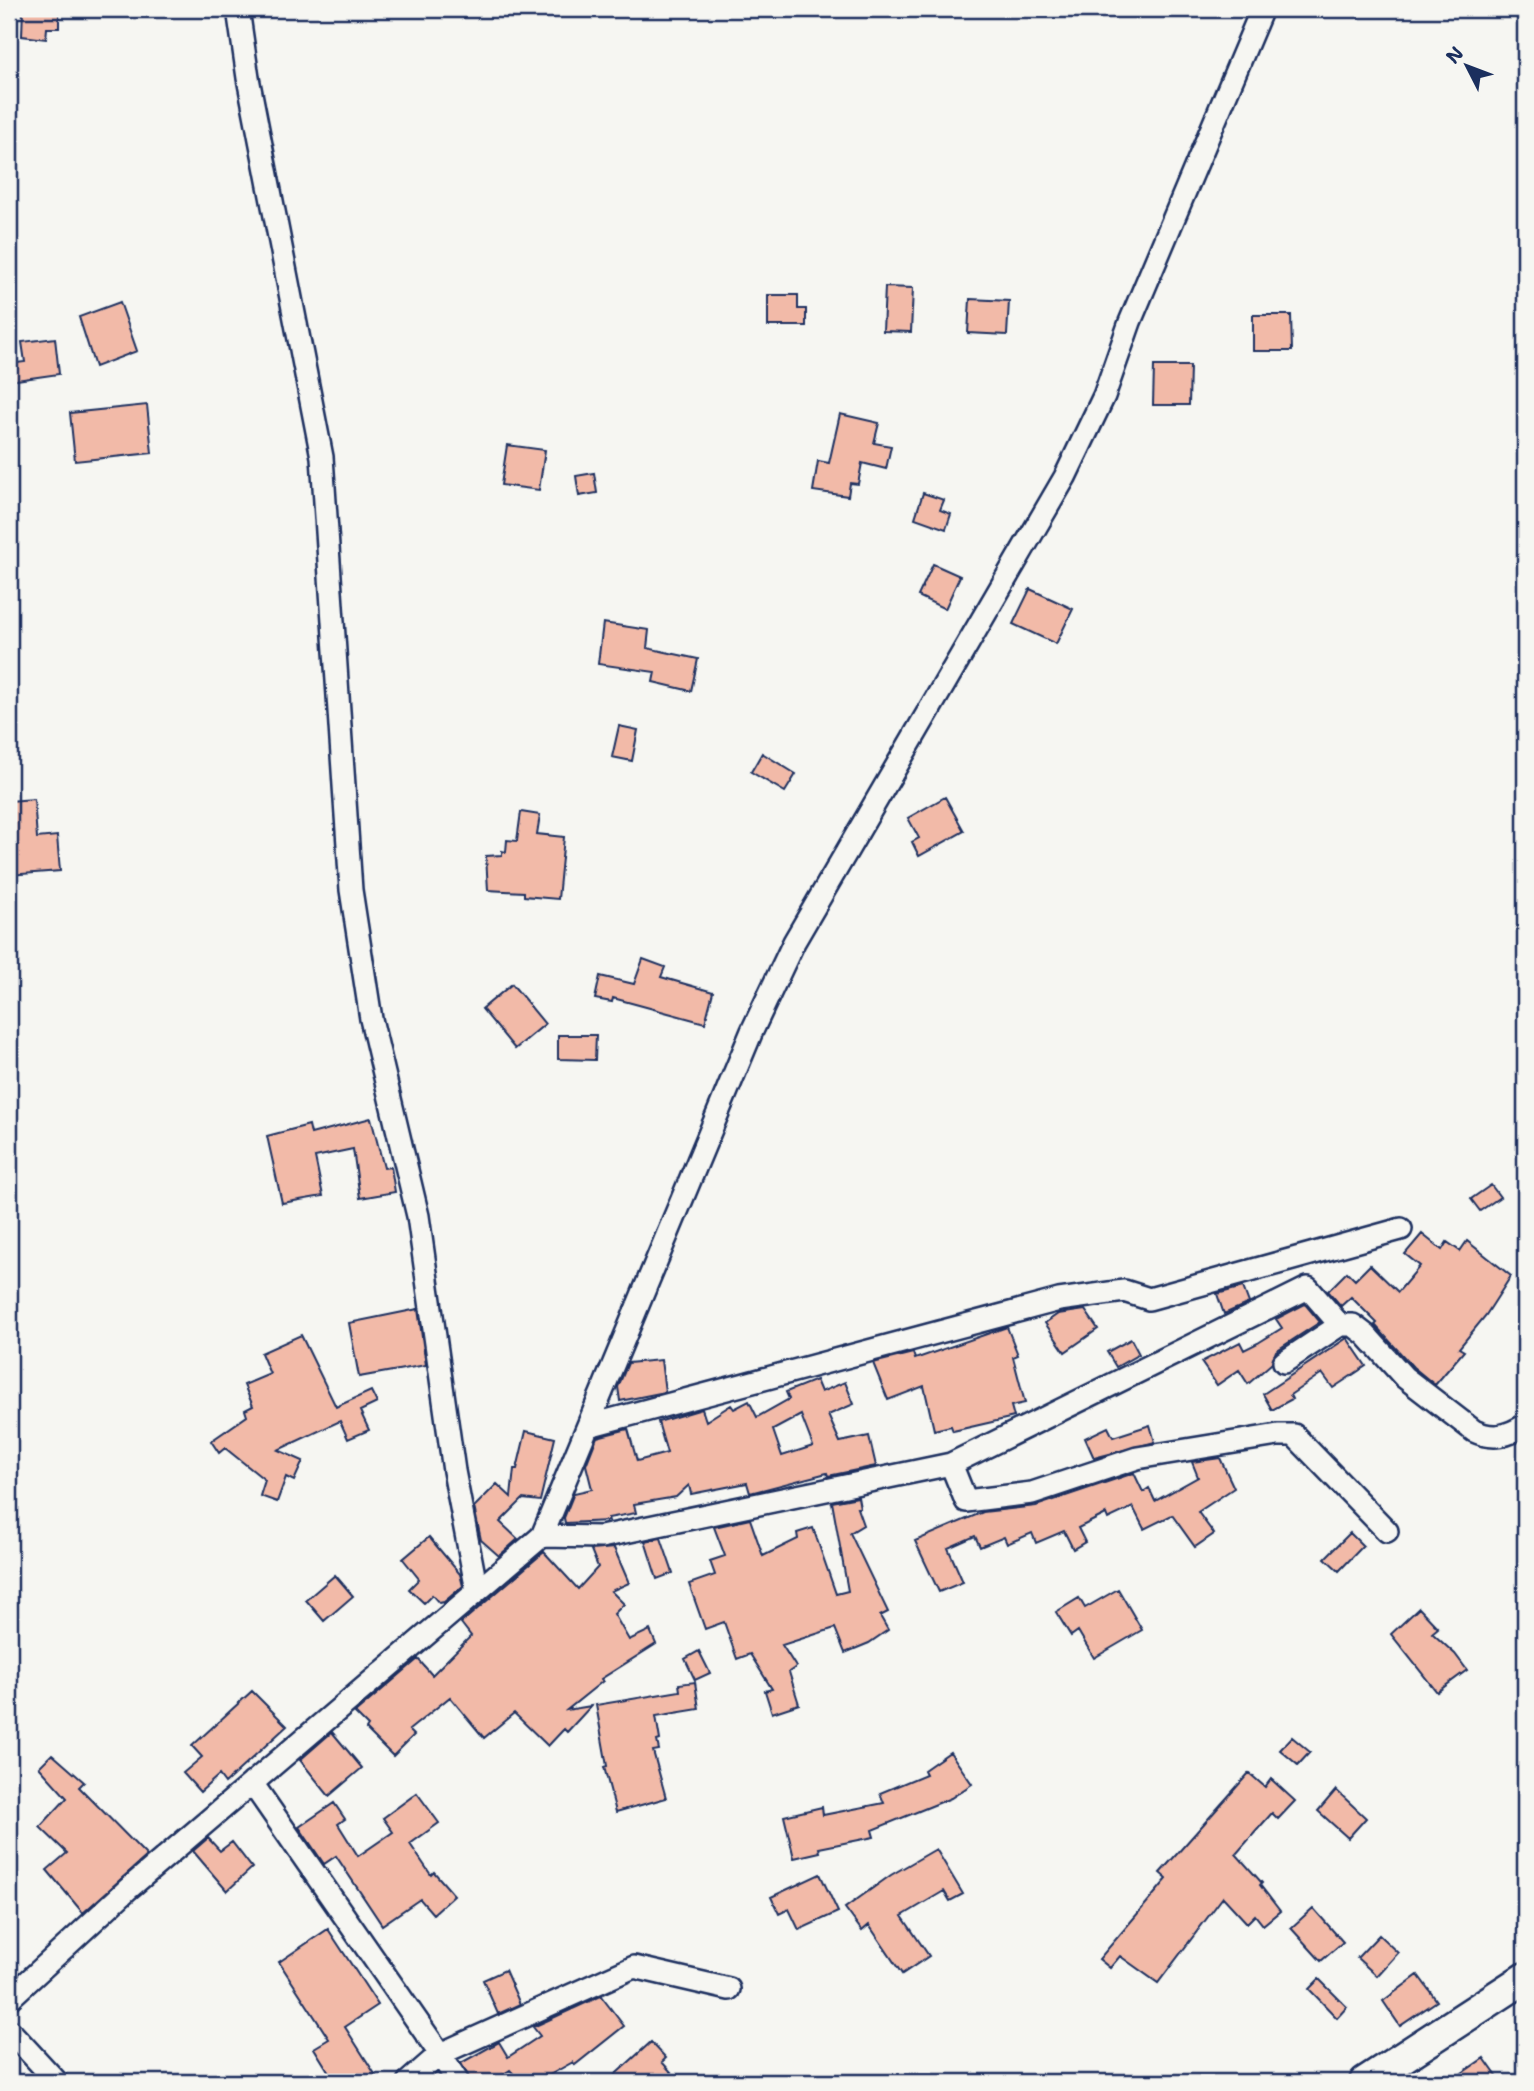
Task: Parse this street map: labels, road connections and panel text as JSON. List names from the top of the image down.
{
  "north": "top left"
}
